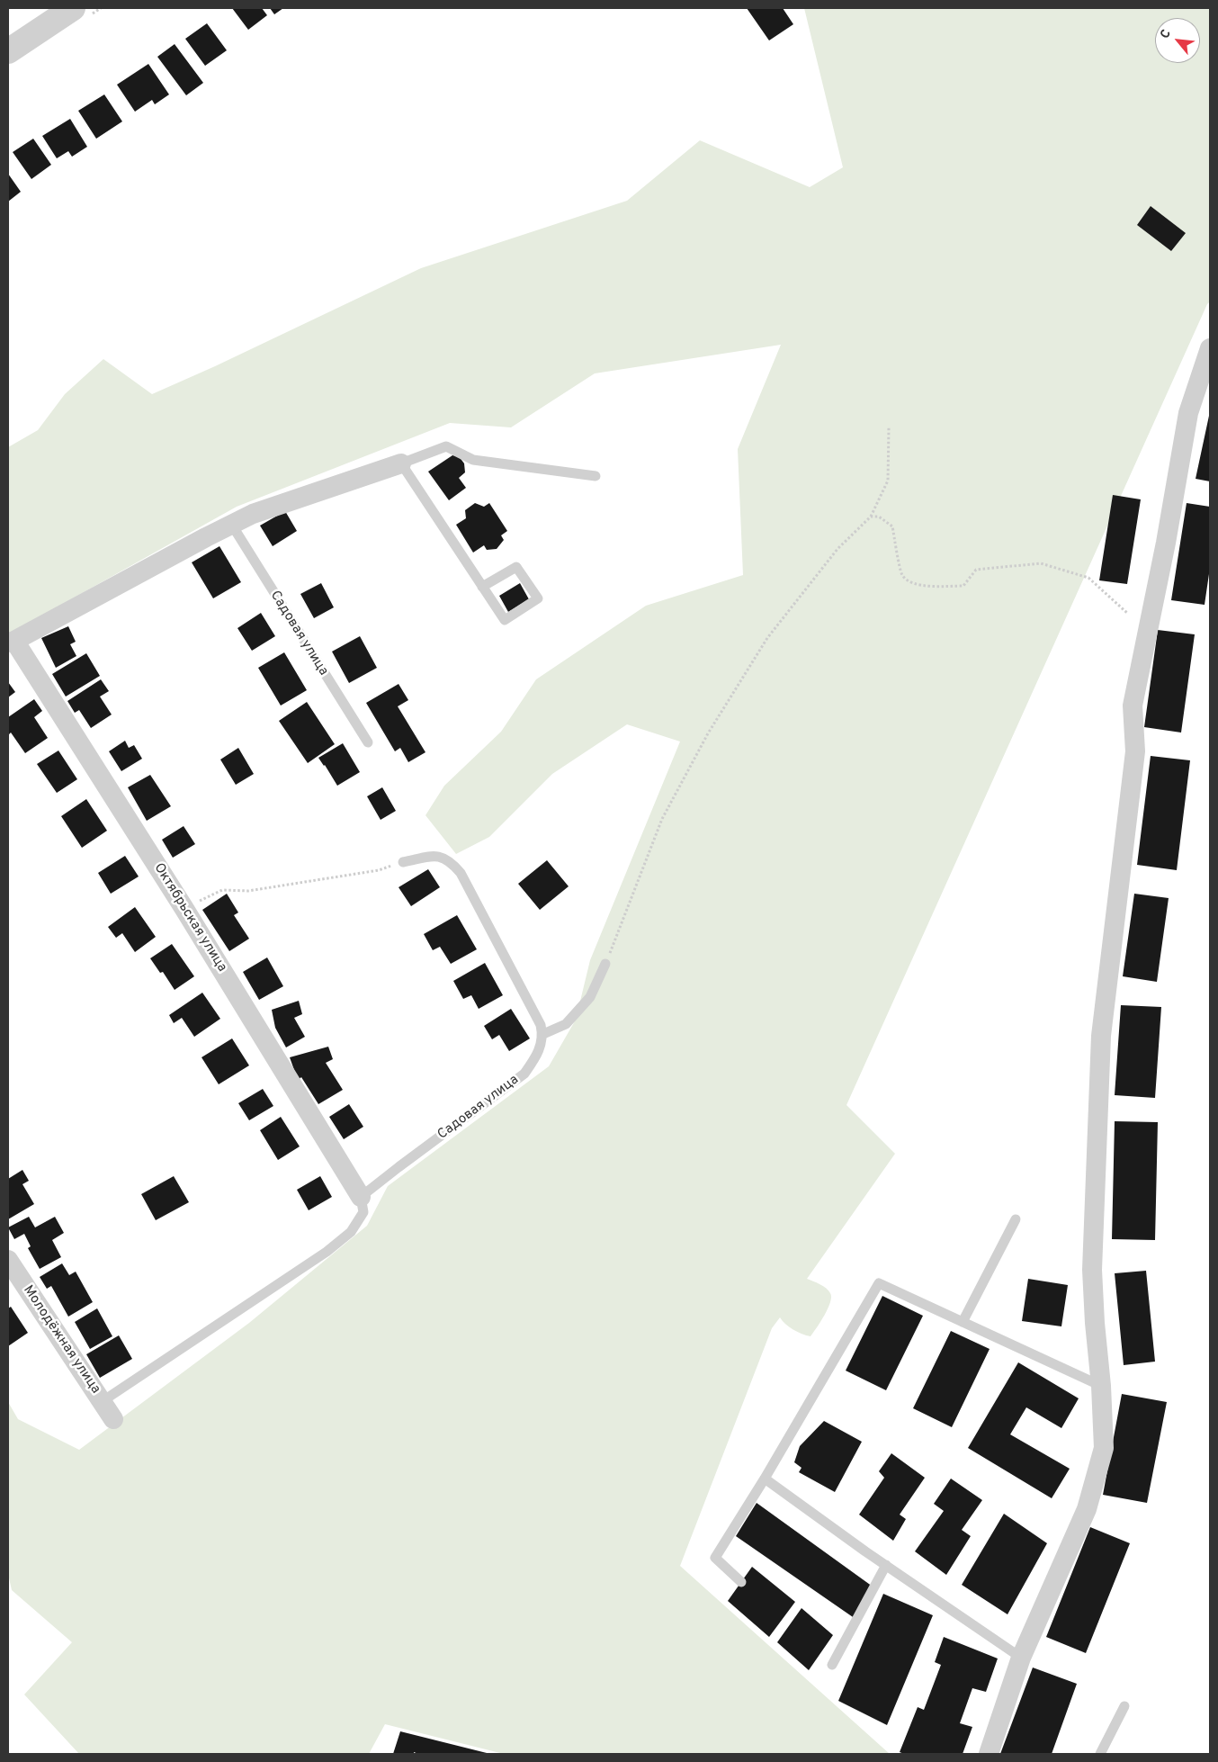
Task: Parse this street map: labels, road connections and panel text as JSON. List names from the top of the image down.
{
  "streets": {
    "street": ["Октябрьская улица", "Молодёжная улица"],
    "lane": ["Садовая улица"]
  },
  "crossings": [
    ["Садовая улица", "Октябрьская улица"]
  ],
  "north": "top left"
}
